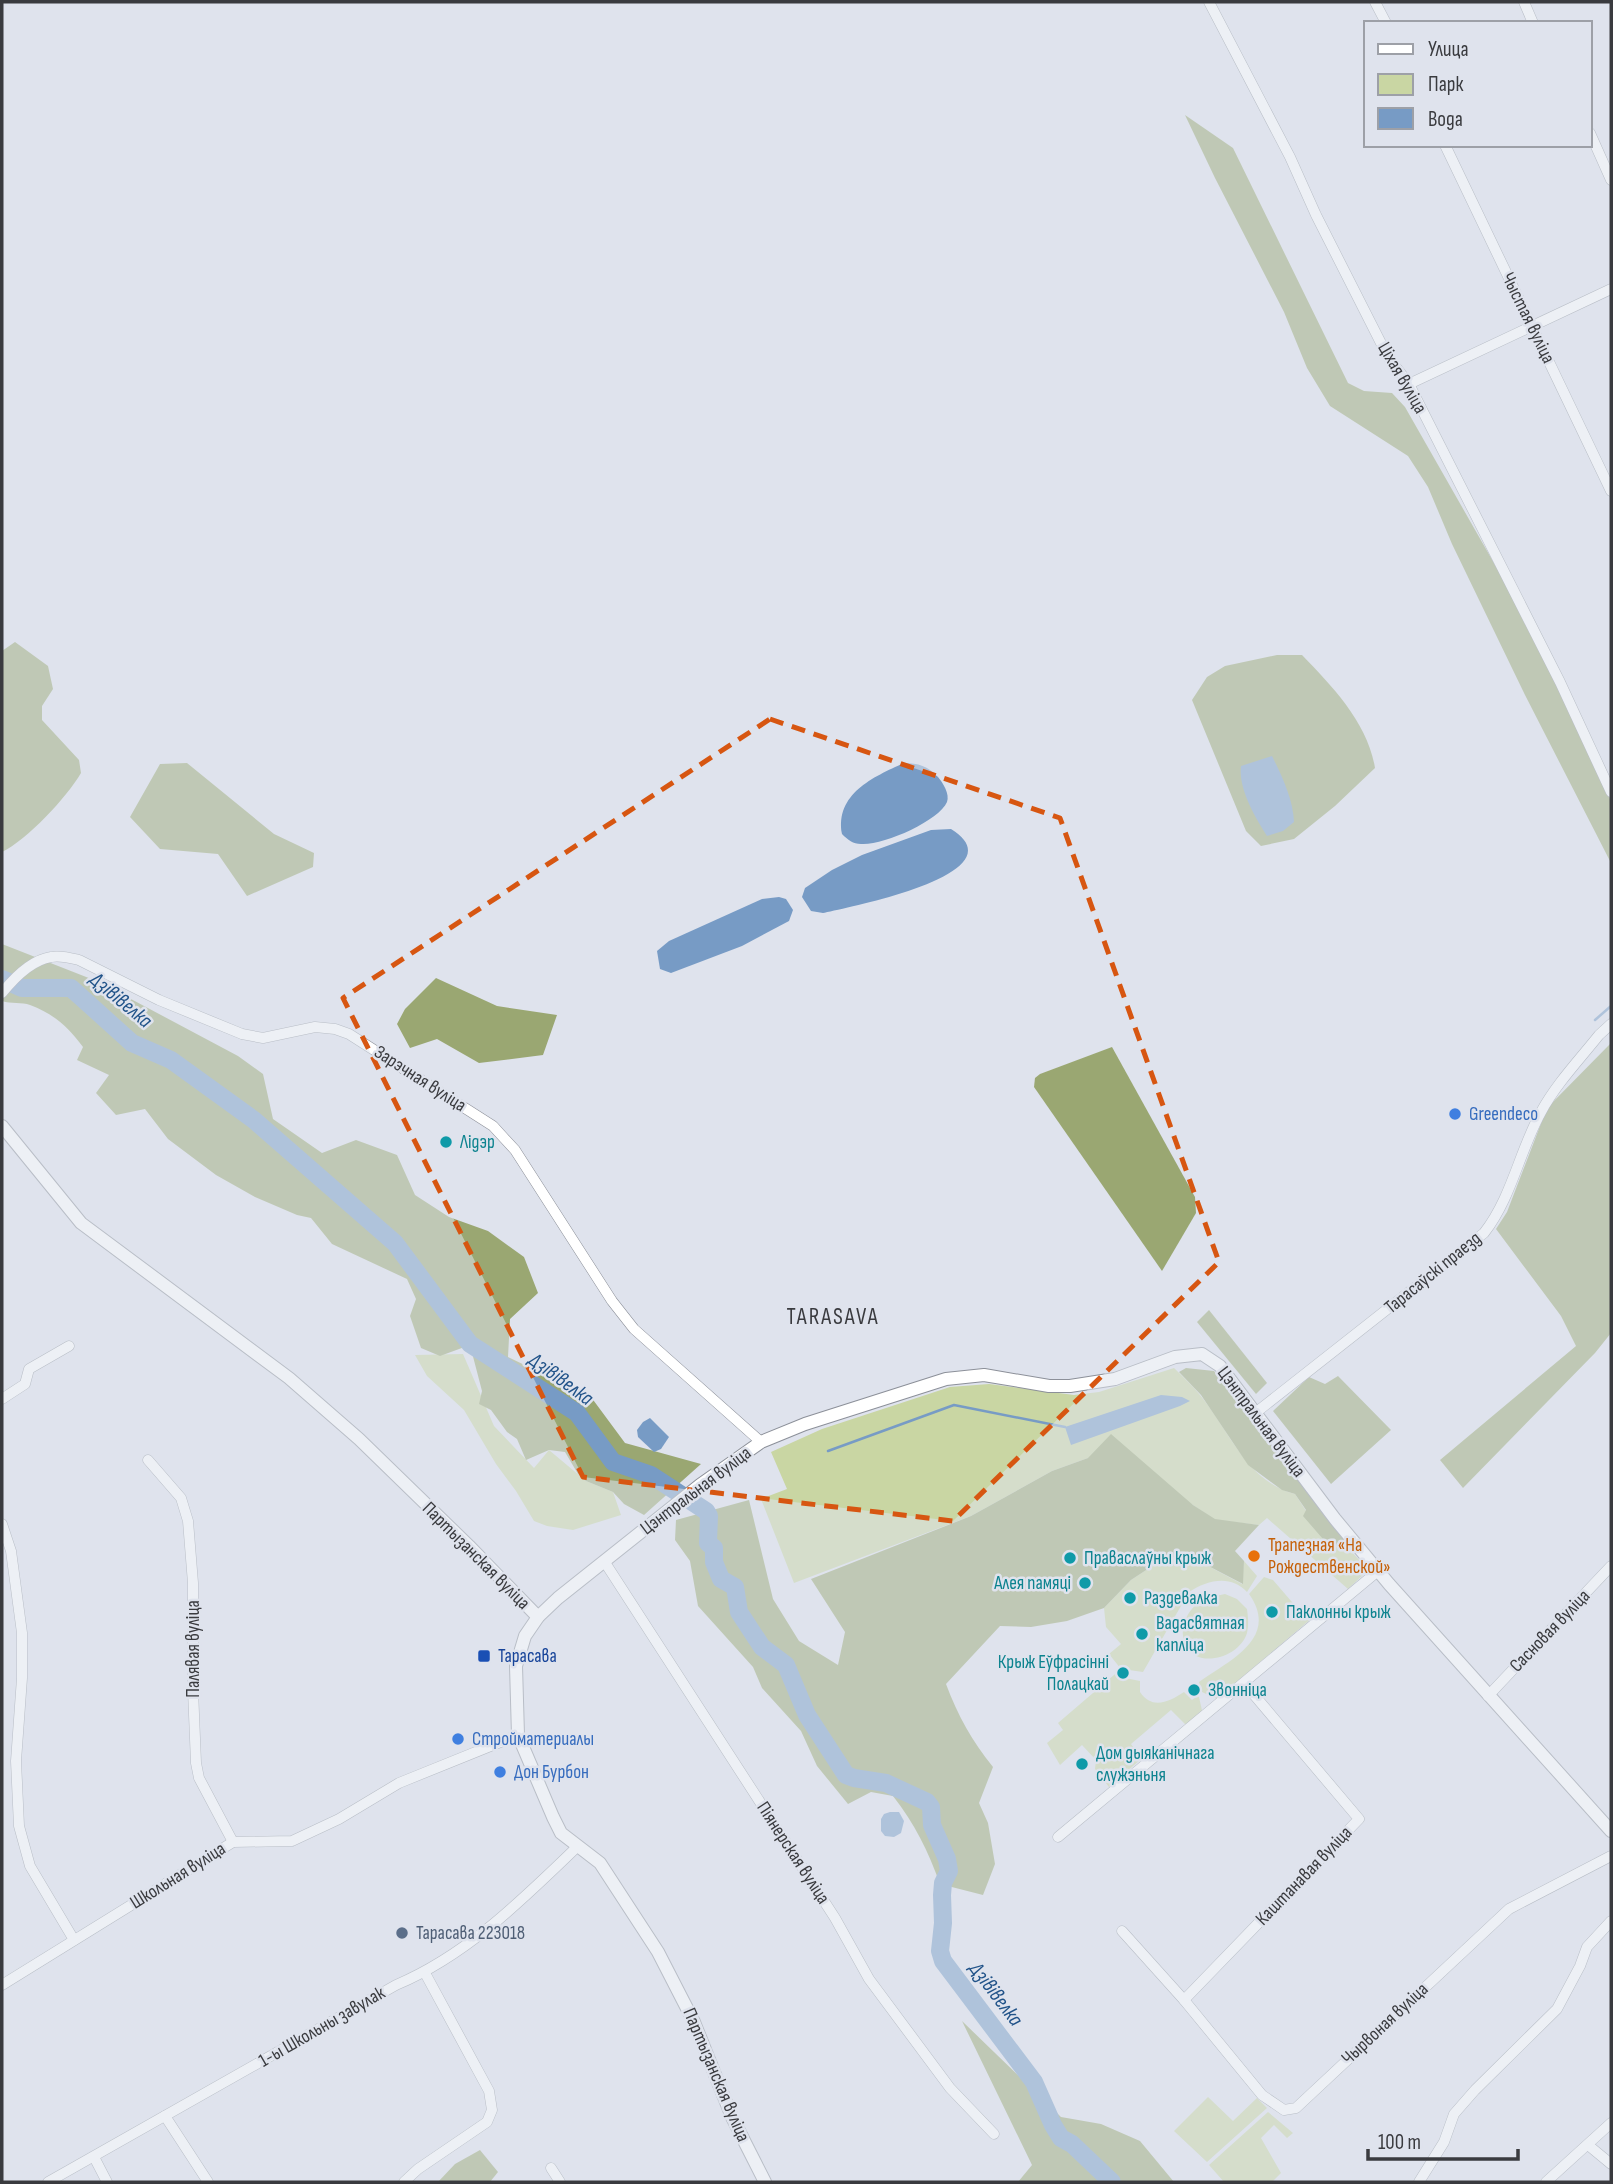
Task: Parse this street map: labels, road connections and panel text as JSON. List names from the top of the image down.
{
  "streets": {
    "street": [
      "Чыстая вуліца",
      "Ціхая вуліца",
      "Зарэчная вуліца",
      "Тарасаўскі праезд",
      "Цэнтральная вуліца",
      "Партызанская вуліца",
      "Сасновая вуліца",
      "Палявая вуліца",
      "Піянерская вуліца",
      "Школьная вуліца",
      "Каштанавая вуліца",
      "Чырвоная вуліца",
      "1-ы Школьны завулак"
    ]
  },
  "crossings": [
    ["Зарэчная вуліца", "Цэнтральная вуліца"],
    ["Тарасаўскі праезд", "Цэнтральная вуліца"],
    ["Цэнтральная вуліца", "Партызанская вуліца"],
    ["Цэнтральная вуліца", "Сасновая вуліца"],
    ["Цэнтральная вуліца", "Піянерская вуліца"],
    ["Партызанская вуліца", "Школьная вуліца"],
    ["Партызанская вуліца", "1-ы Школьны завулак"],
    ["Палявая вуліца", "Школьная вуліца"],
    ["Каштанавая вуліца", "Чырвоная вуліца"]
  ],
  "districts": ["TARASAVA"],
  "water": ["Дзівівелка"],
  "places": {
    "other": [
      "Greendeco",
      "Лідэр",
      "Трапезная «На Рождественской»",
      "Праваслаўны крыж",
      "Алея памяці",
      "Раздевалка",
      "Паклонны крыж",
      "Вадасвятная капліца",
      "Крыж Еўфрасінні Полацкай",
      "Звонніца",
      "Стройматериалы",
      "Дом дыяканічнага служэньня",
      "Дон Бурбон",
      "Тарасава 223018"
    ],
    "transit": ["Тарасава"]
  },
  "legend": ["Улица", "Парк", "Вода"],
  "scale_bar": "100 m"
}
